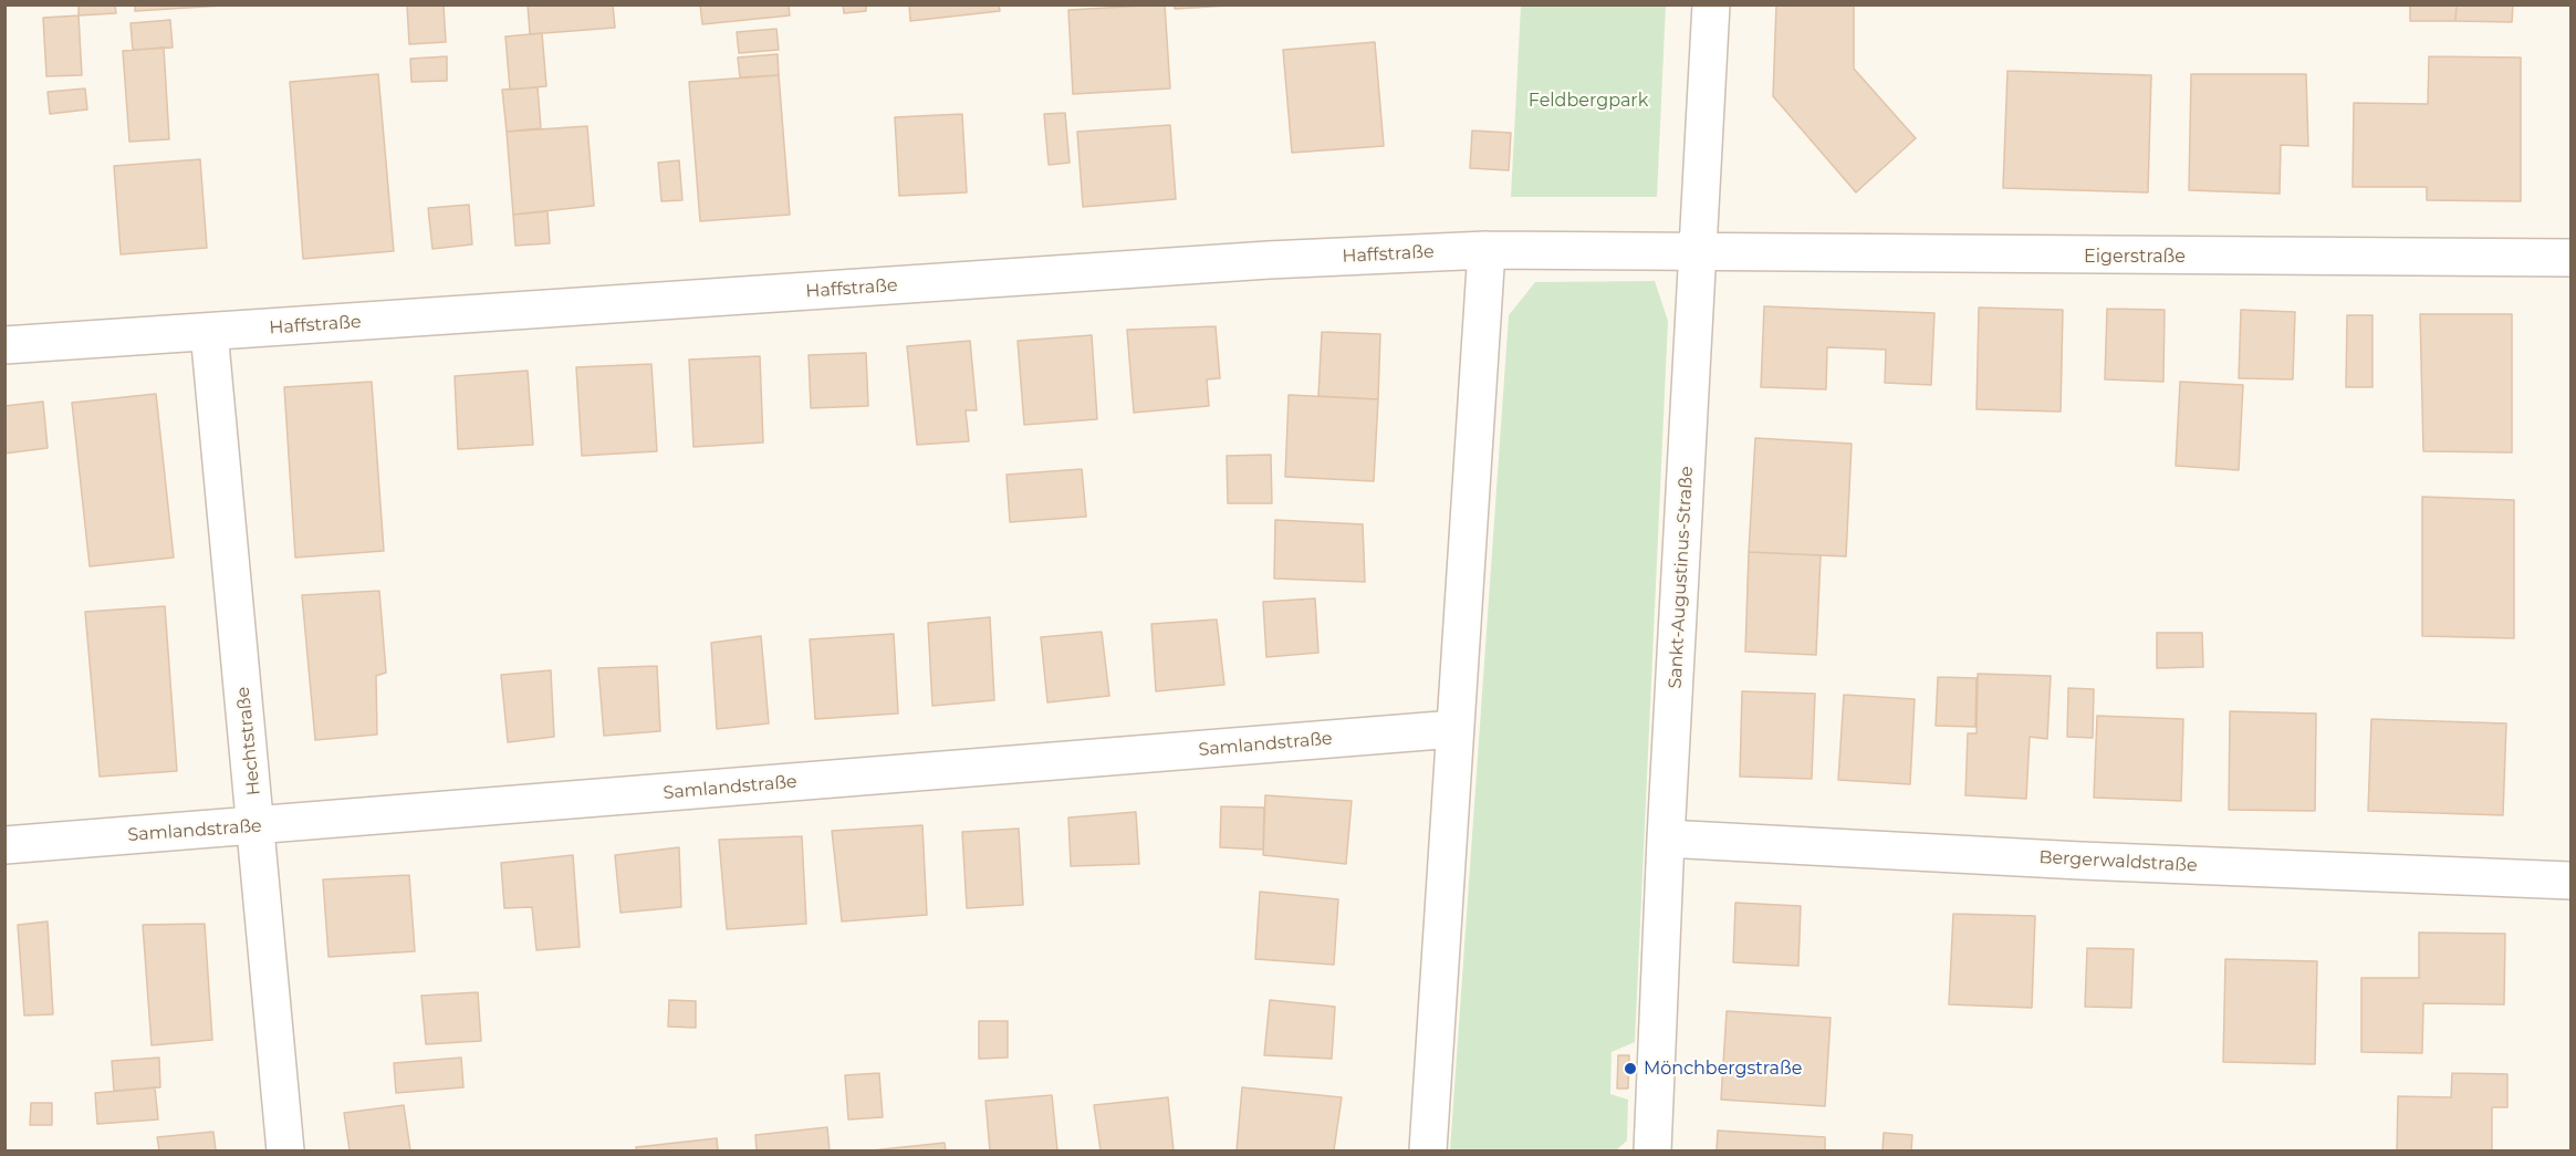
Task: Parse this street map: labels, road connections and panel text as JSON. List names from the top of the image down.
{
  "streets": {
    "street": [
      "Haffstraße",
      "Eigerstraße",
      "Sankt-Augustinus-Straße",
      "Hechtstraße",
      "Samlandstraße",
      "Bergerwaldstraße"
    ]
  },
  "crossings": [
    ["Haffstraße", "Eigerstraße"],
    ["Haffstraße", "Sankt-Augustinus-Straße"],
    ["Haffstraße", "Hechtstraße"],
    ["Eigerstraße", "Sankt-Augustinus-Straße"],
    ["Sankt-Augustinus-Straße", "Bergerwaldstraße"],
    ["Hechtstraße", "Samlandstraße"]
  ],
  "parks": ["Feldbergpark"],
  "places": ["Mönchbergstraße"]
}
